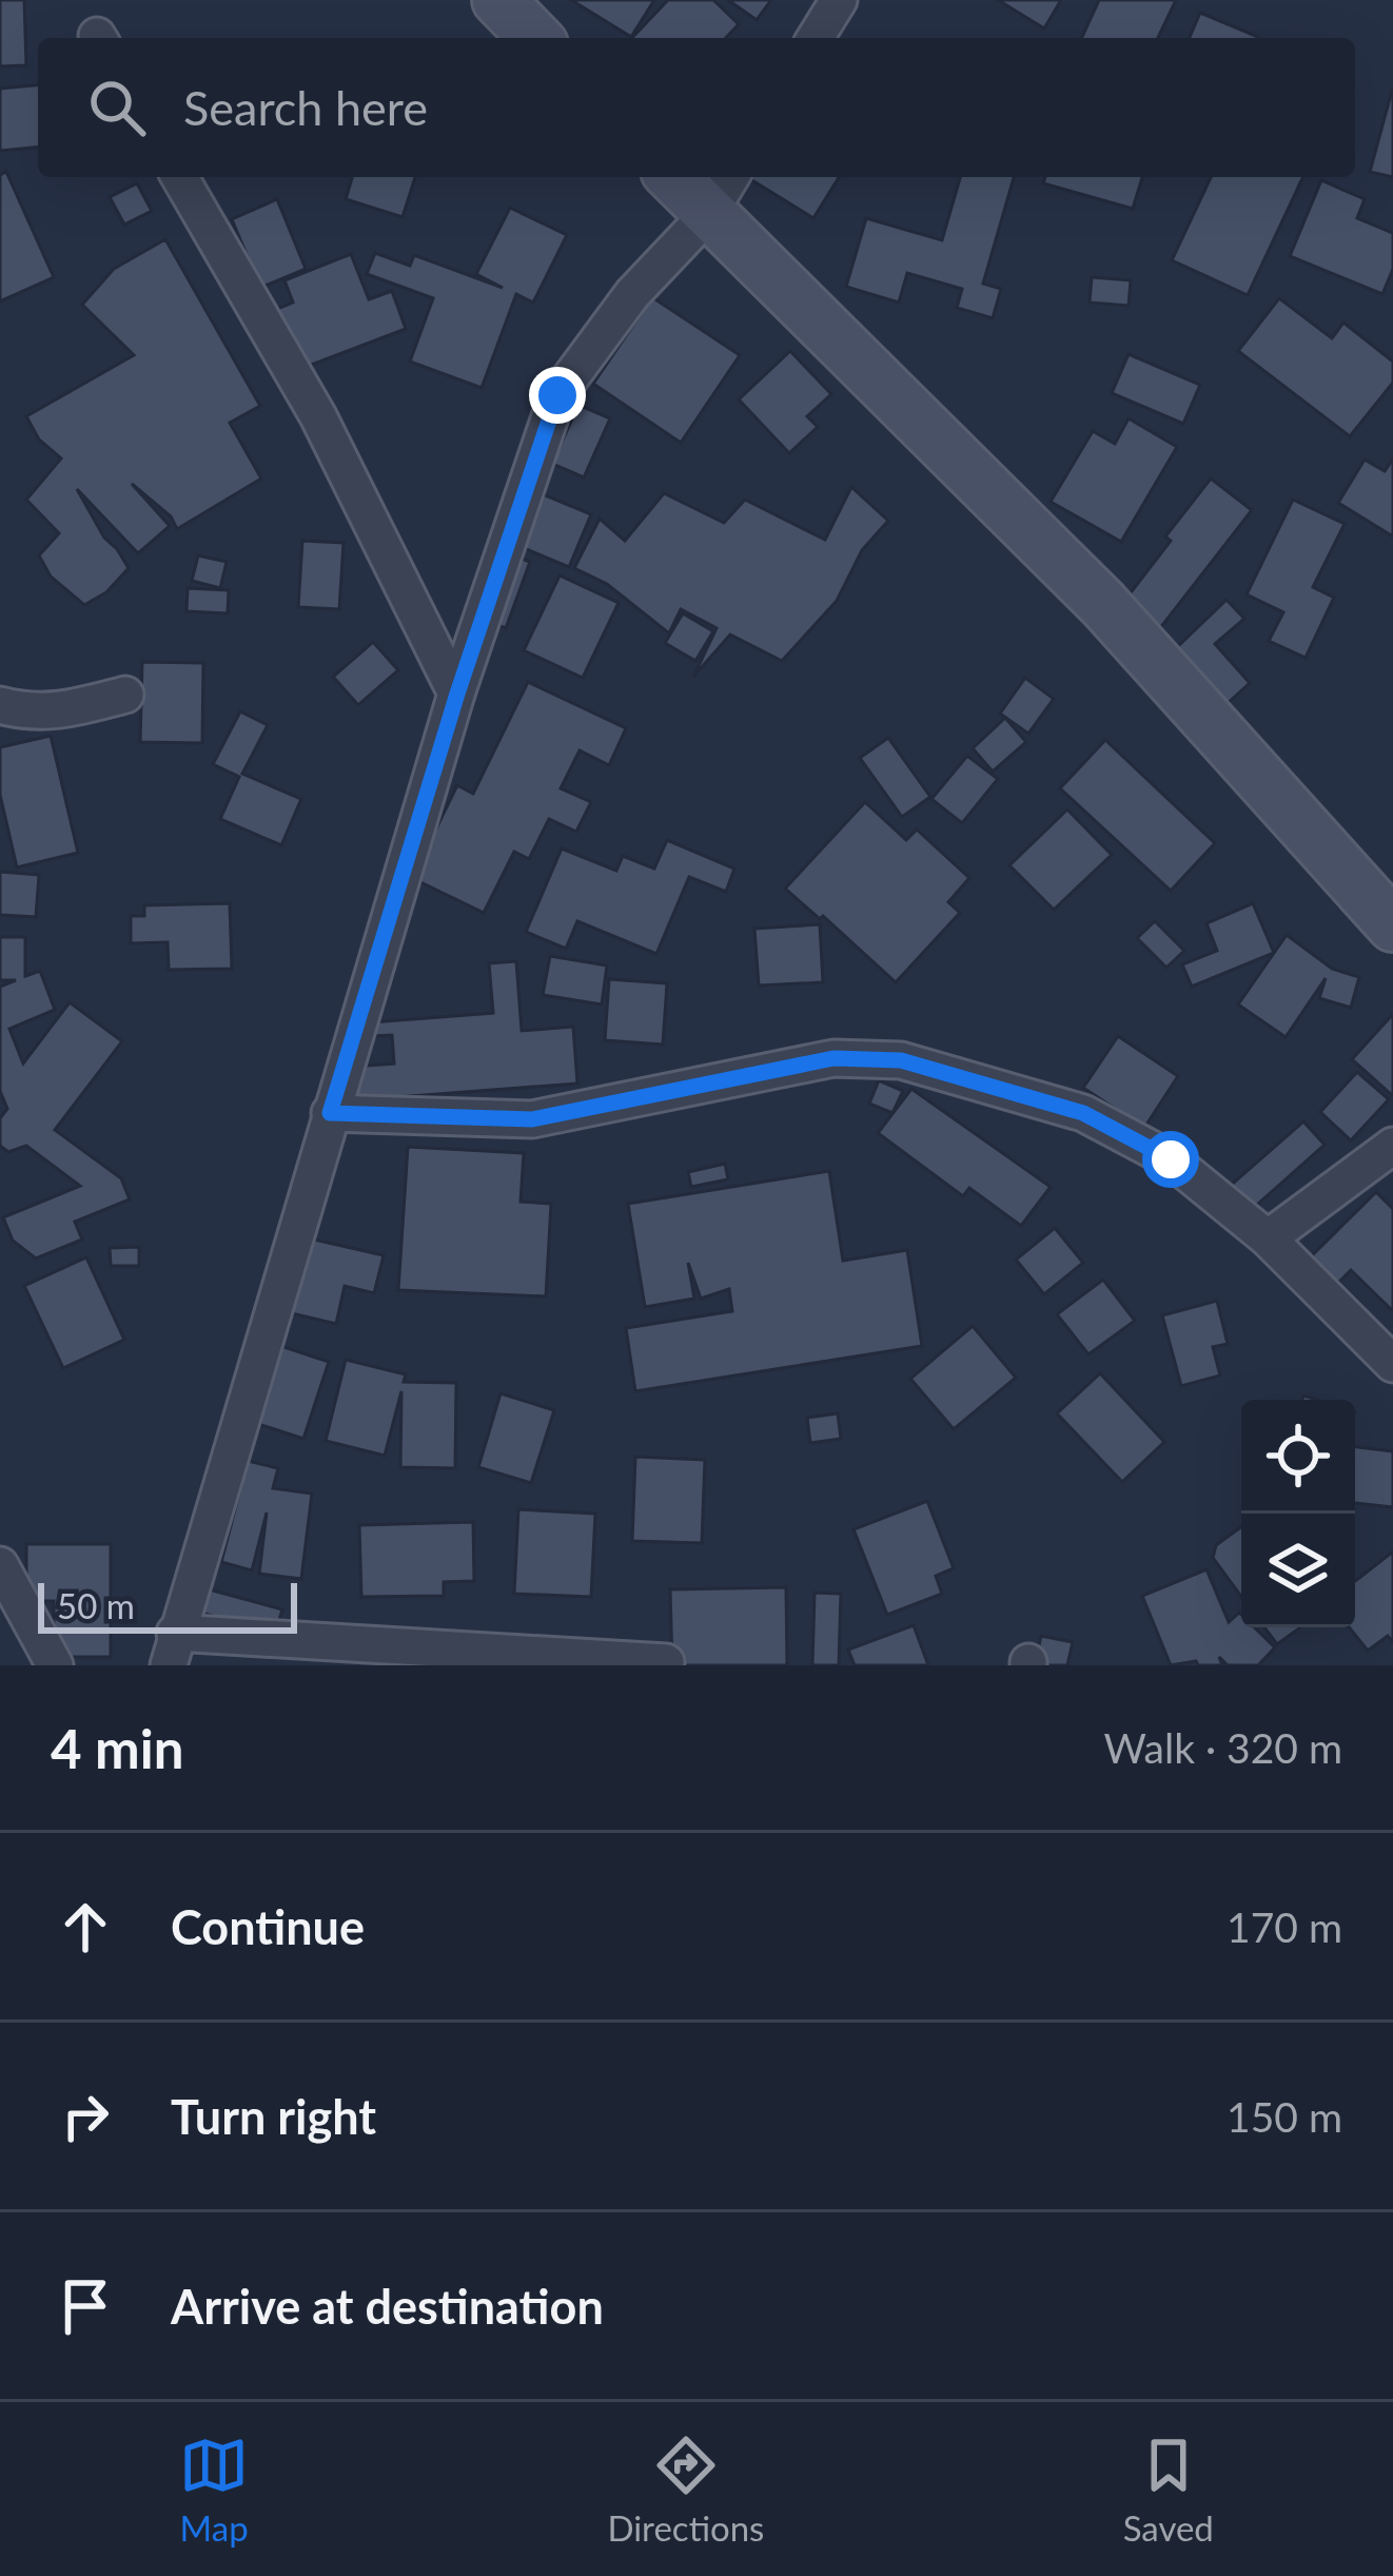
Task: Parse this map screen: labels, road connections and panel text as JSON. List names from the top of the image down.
{
  "scale_bar": "50 m",
  "page": {
    "search": "Search here",
    "scale": "50 m",
    "heading": ["4 min", "Walk · 320 m"],
    "list": [
      ["Continue", "170 m"],
      ["Turn right", "150 m"],
      "Arrive at destination"
    ],
    "nav": ["Map", "Directions", "Saved"]
  }
}
